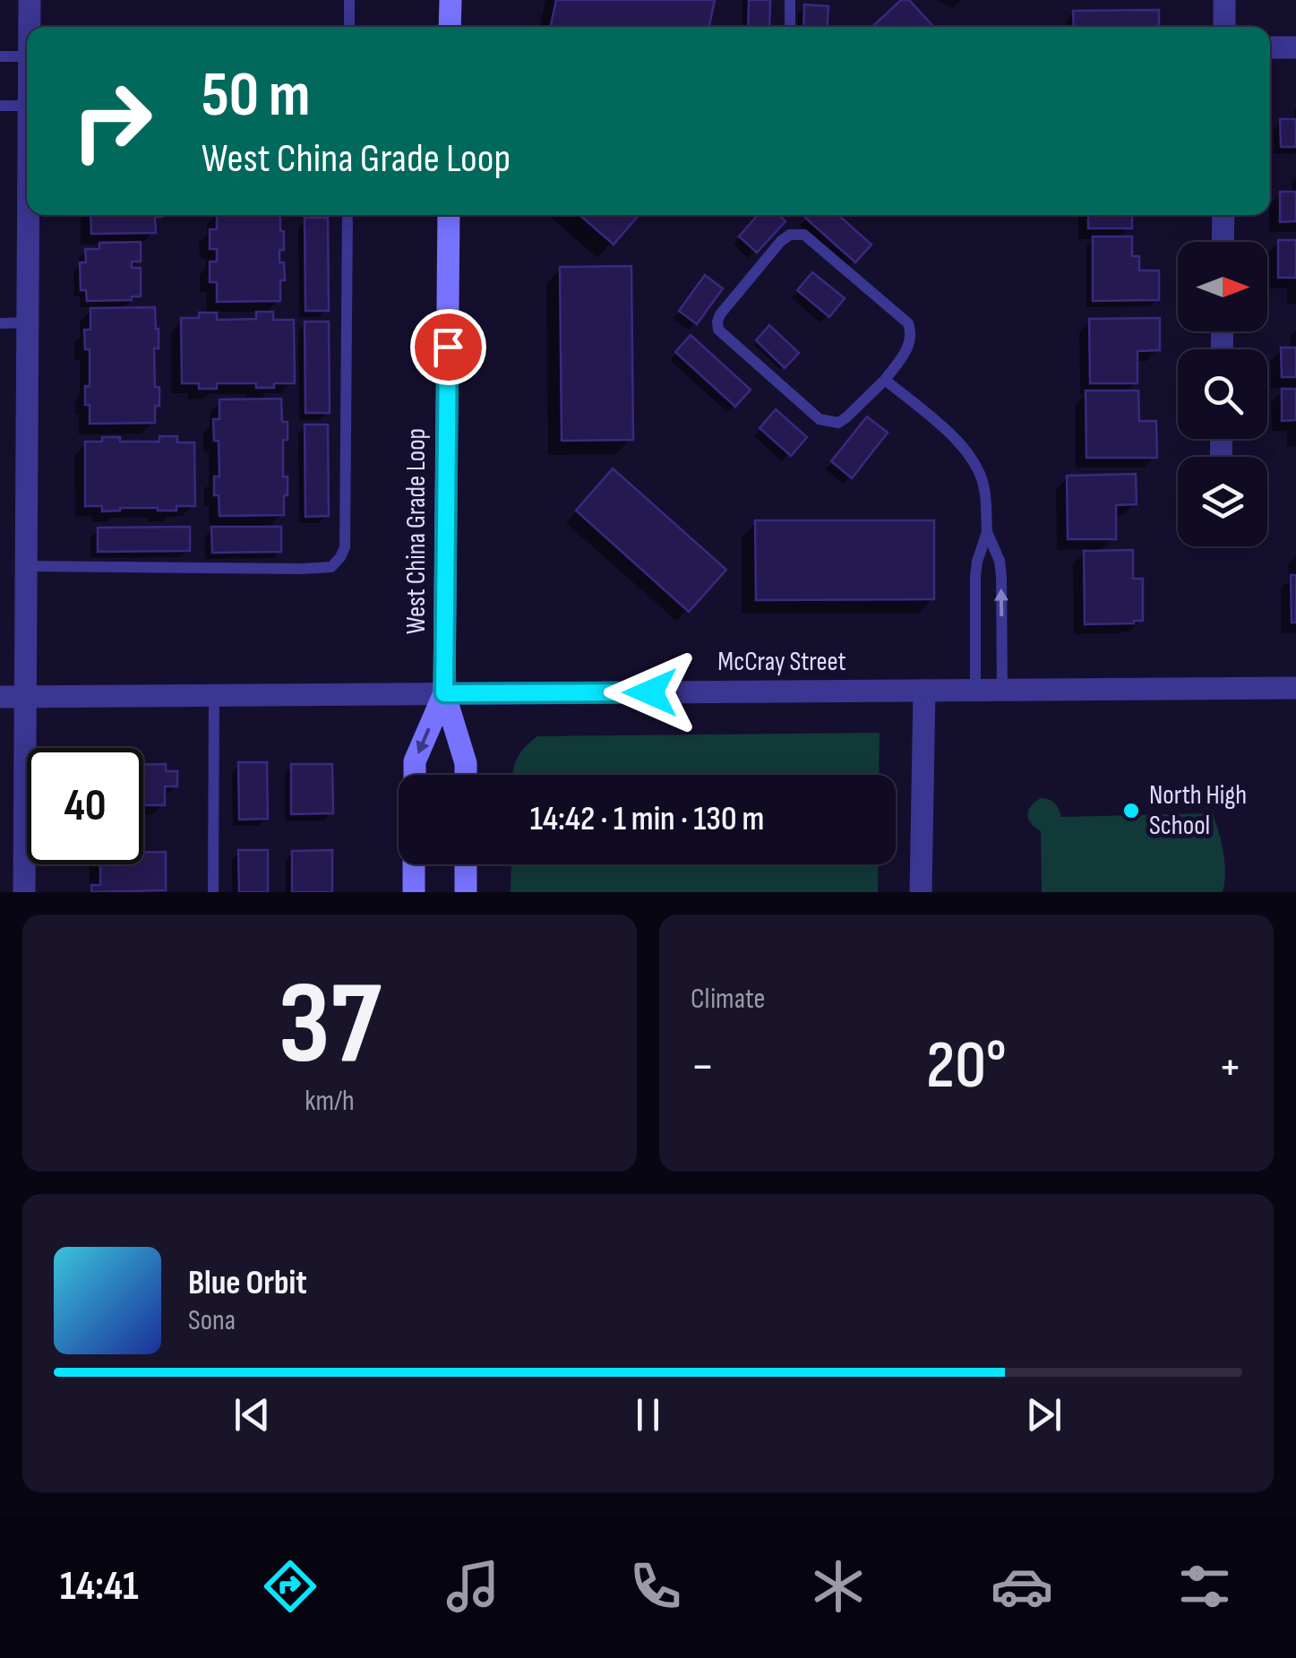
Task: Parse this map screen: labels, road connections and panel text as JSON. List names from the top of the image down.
{
  "streets": {
    "main road": ["West China Grade Loop"],
    "street": ["McCray Street"]
  },
  "crossings": [
    ["West China Grade Loop", "McCray Street"]
  ],
  "places": ["North High School"],
  "north": "right",
  "page": {
    "turn": ["50 m", "West China Grade Loop"],
    "limit": "40",
    "trip": "14:42 · 1 min · 130 m",
    "tile": [
      ["37", "km/h"],
      "Climate"
    ],
    "heat": ["−", "20°", "+"],
    "song": ["Blue Orbit", "Sona"],
    "tabs": "14:41"
  }
}
